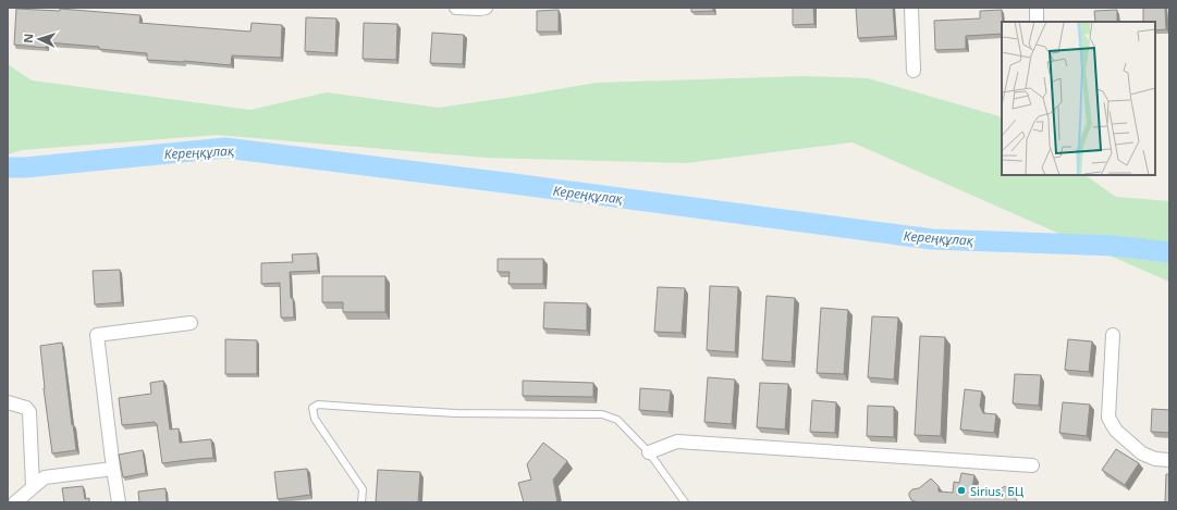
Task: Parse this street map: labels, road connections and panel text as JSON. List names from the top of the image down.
{
  "water": ["Кереңқұлақ"],
  "places": ["Sirius, БЦ"],
  "north": "left"
}
